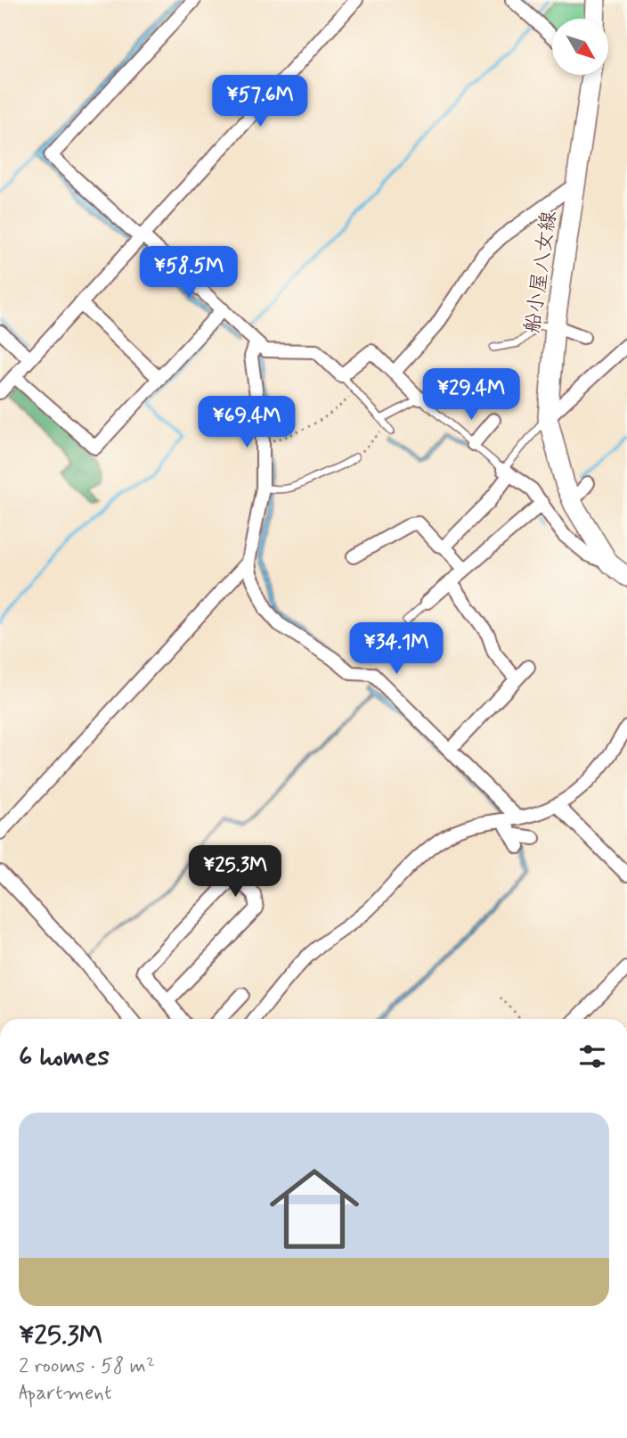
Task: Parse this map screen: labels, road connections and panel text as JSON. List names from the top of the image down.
{
  "streets": {
    "main road": ["船小屋八女線"]
  },
  "north": "bottom right",
  "page": {
    "price": [
      "¥57.6M",
      "¥58.5M",
      "¥29.4M",
      "¥69.4M",
      "¥34.1M",
      "¥25.3M"
    ],
    "heading": "6 homes",
    "list": [
      {
        "name": "¥25.3M",
        "note": "2 rooms · 58 m² · Apartment"
      }
    ]
  }
}
